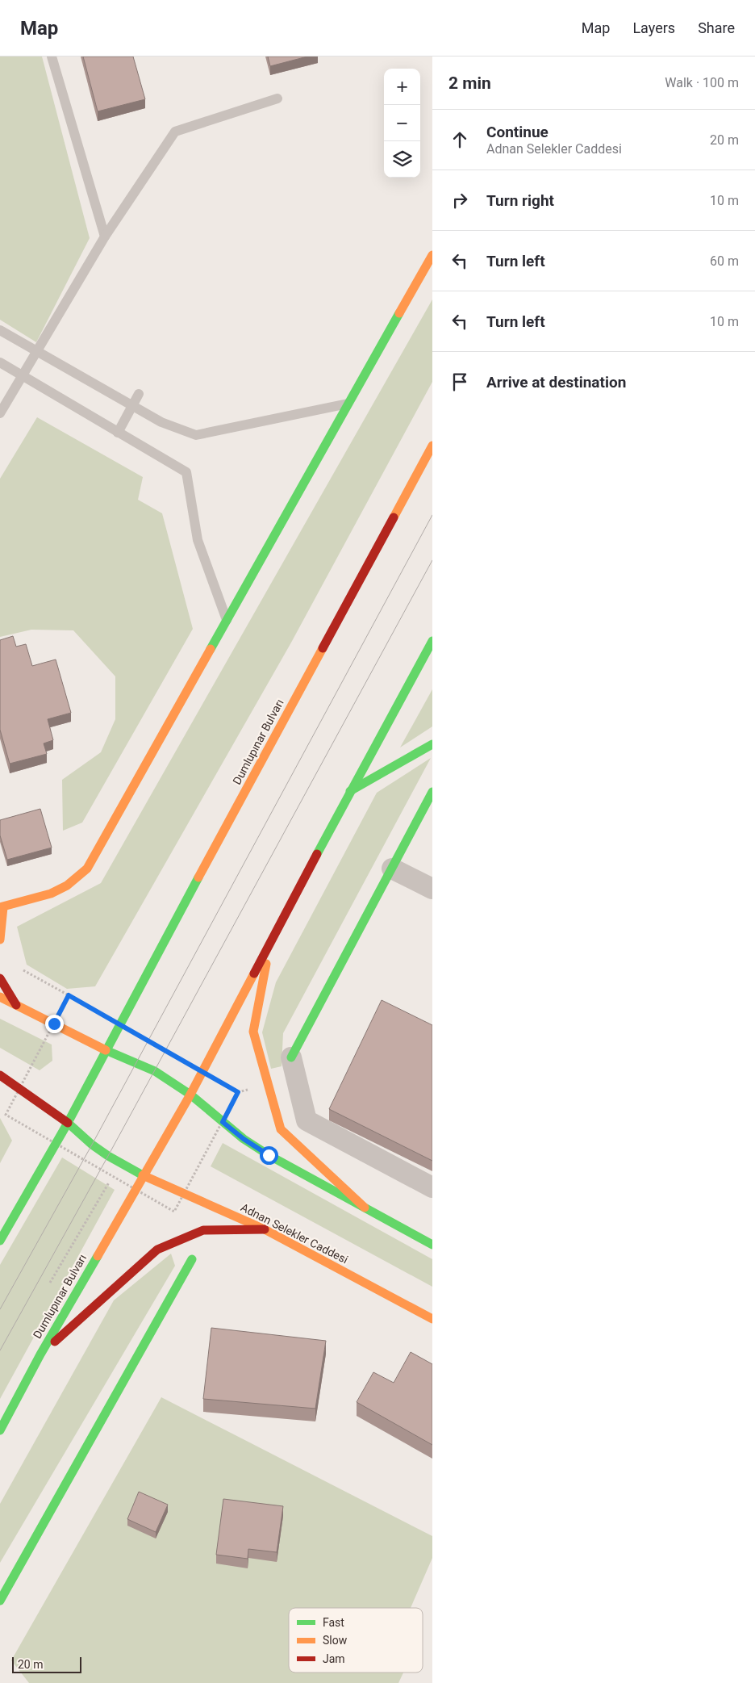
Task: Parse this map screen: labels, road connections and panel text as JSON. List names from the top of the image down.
{
  "streets": {
    "main road": ["Dumlupınar Bulvarı", "Adnan Selekler Caddesi"]
  },
  "crossings": [
    ["Dumlupınar Bulvarı", "Adnan Selekler Caddesi"]
  ],
  "legend": ["Fast", "Slow", "Jam"],
  "scale_bar": "20 m",
  "page": {
    "header": "Map",
    "nav": ["Map", "Layers", "Share"],
    "heading": ["2 min", "Walk · 100 m"],
    "map_buttons": ["+", "−"],
    "list": [
      ["Continue", "Adnan Selekler Caddesi", "20 m"],
      ["Turn right", "10 m"],
      ["Turn left", "60 m"],
      ["Turn left", "10 m"],
      "Arrive at destination"
    ],
    "scale": "20 m"
  }
}
